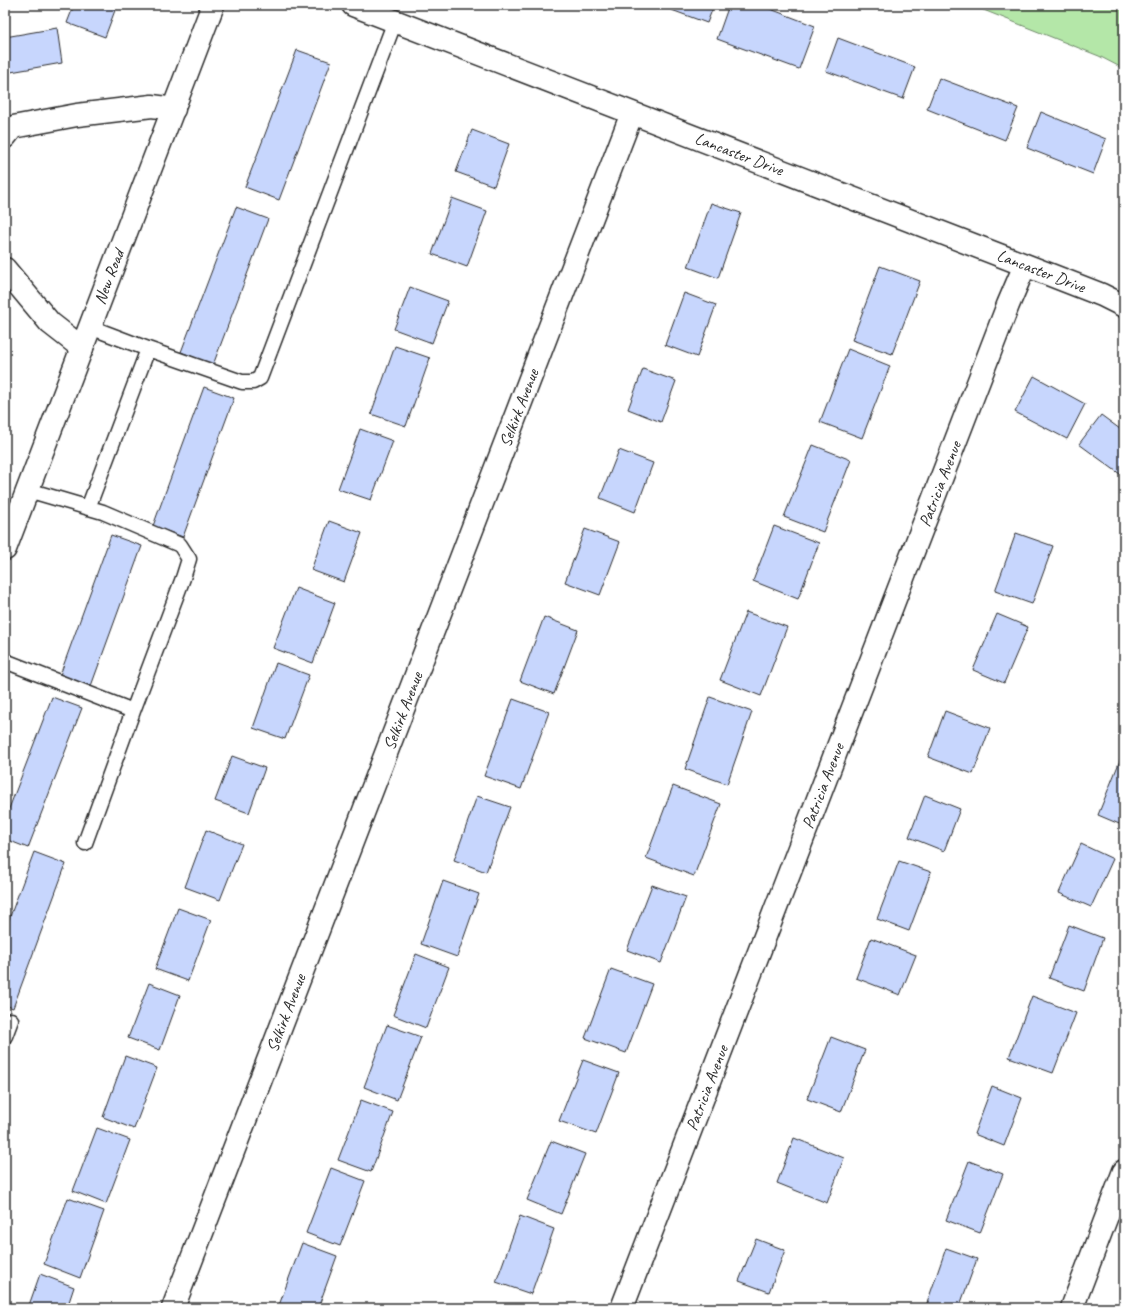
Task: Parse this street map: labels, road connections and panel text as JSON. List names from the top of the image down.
{
  "streets": {
    "street": [
      "Lancaster Drive",
      "New Road",
      "Selkirk Avenue",
      "Patricia Avenue"
    ]
  },
  "crossings": [
    ["Lancaster Drive", "Selkirk Avenue"],
    ["Lancaster Drive", "Patricia Avenue"]
  ]
}
